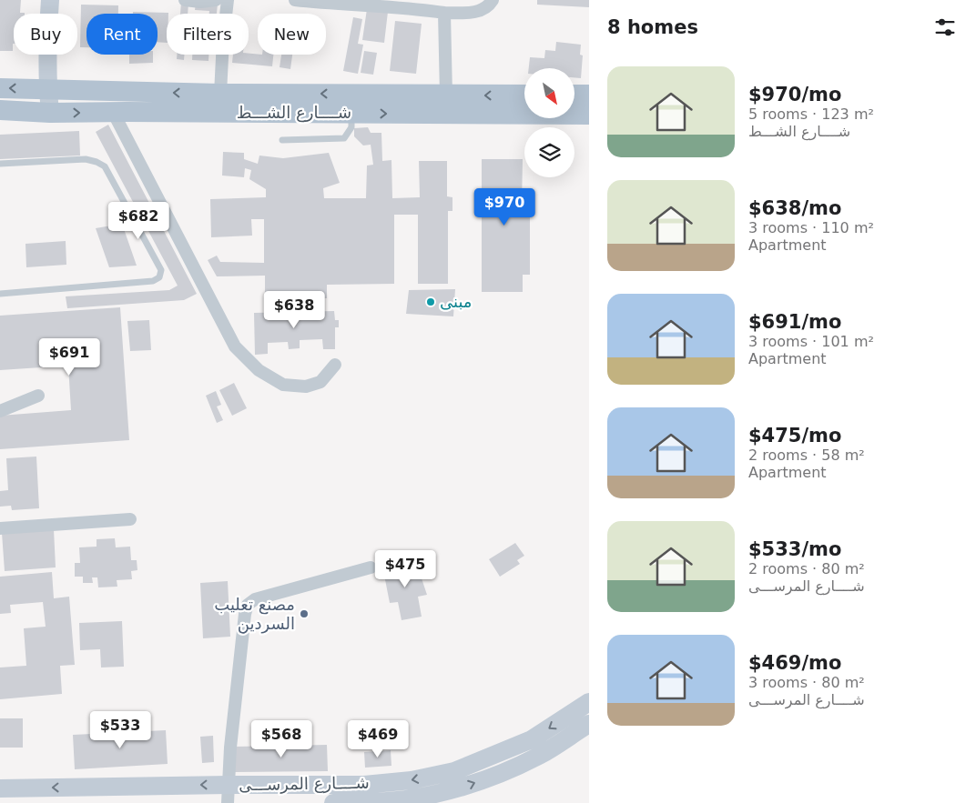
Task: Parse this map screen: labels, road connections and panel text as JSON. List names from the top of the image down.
{
  "streets": {
    "main road": ["شــــارع الشـــط"],
    "street": ["شــــارع المرســـى"]
  },
  "places": ["مبنى", "مصنع تعليب السردين"],
  "north": "bottom right",
  "page": {
    "heading": "8 homes",
    "chip": [
      "Buy",
      "Rent",
      "Filters",
      "New"
    ],
    "list": [
      {
        "name": "$970/mo",
        "note": "5 rooms · 123 m² · شــــارع الشـــط"
      },
      {
        "name": "$638/mo",
        "note": "3 rooms · 110 m² · Apartment"
      },
      {
        "name": "$691/mo",
        "note": "3 rooms · 101 m² · Apartment"
      },
      {
        "name": "$475/mo",
        "note": "2 rooms · 58 m² · Apartment"
      },
      {
        "name": "$533/mo",
        "note": "2 rooms · 80 m² · شــــارع المرســـى"
      },
      {
        "name": "$469/mo",
        "note": "3 rooms · 80 m² · شــــارع المرســـى"
      }
    ],
    "price": [
      "$970",
      "$682",
      "$638",
      "$691",
      "$475",
      "$533",
      "$568",
      "$469"
    ]
  }
}
